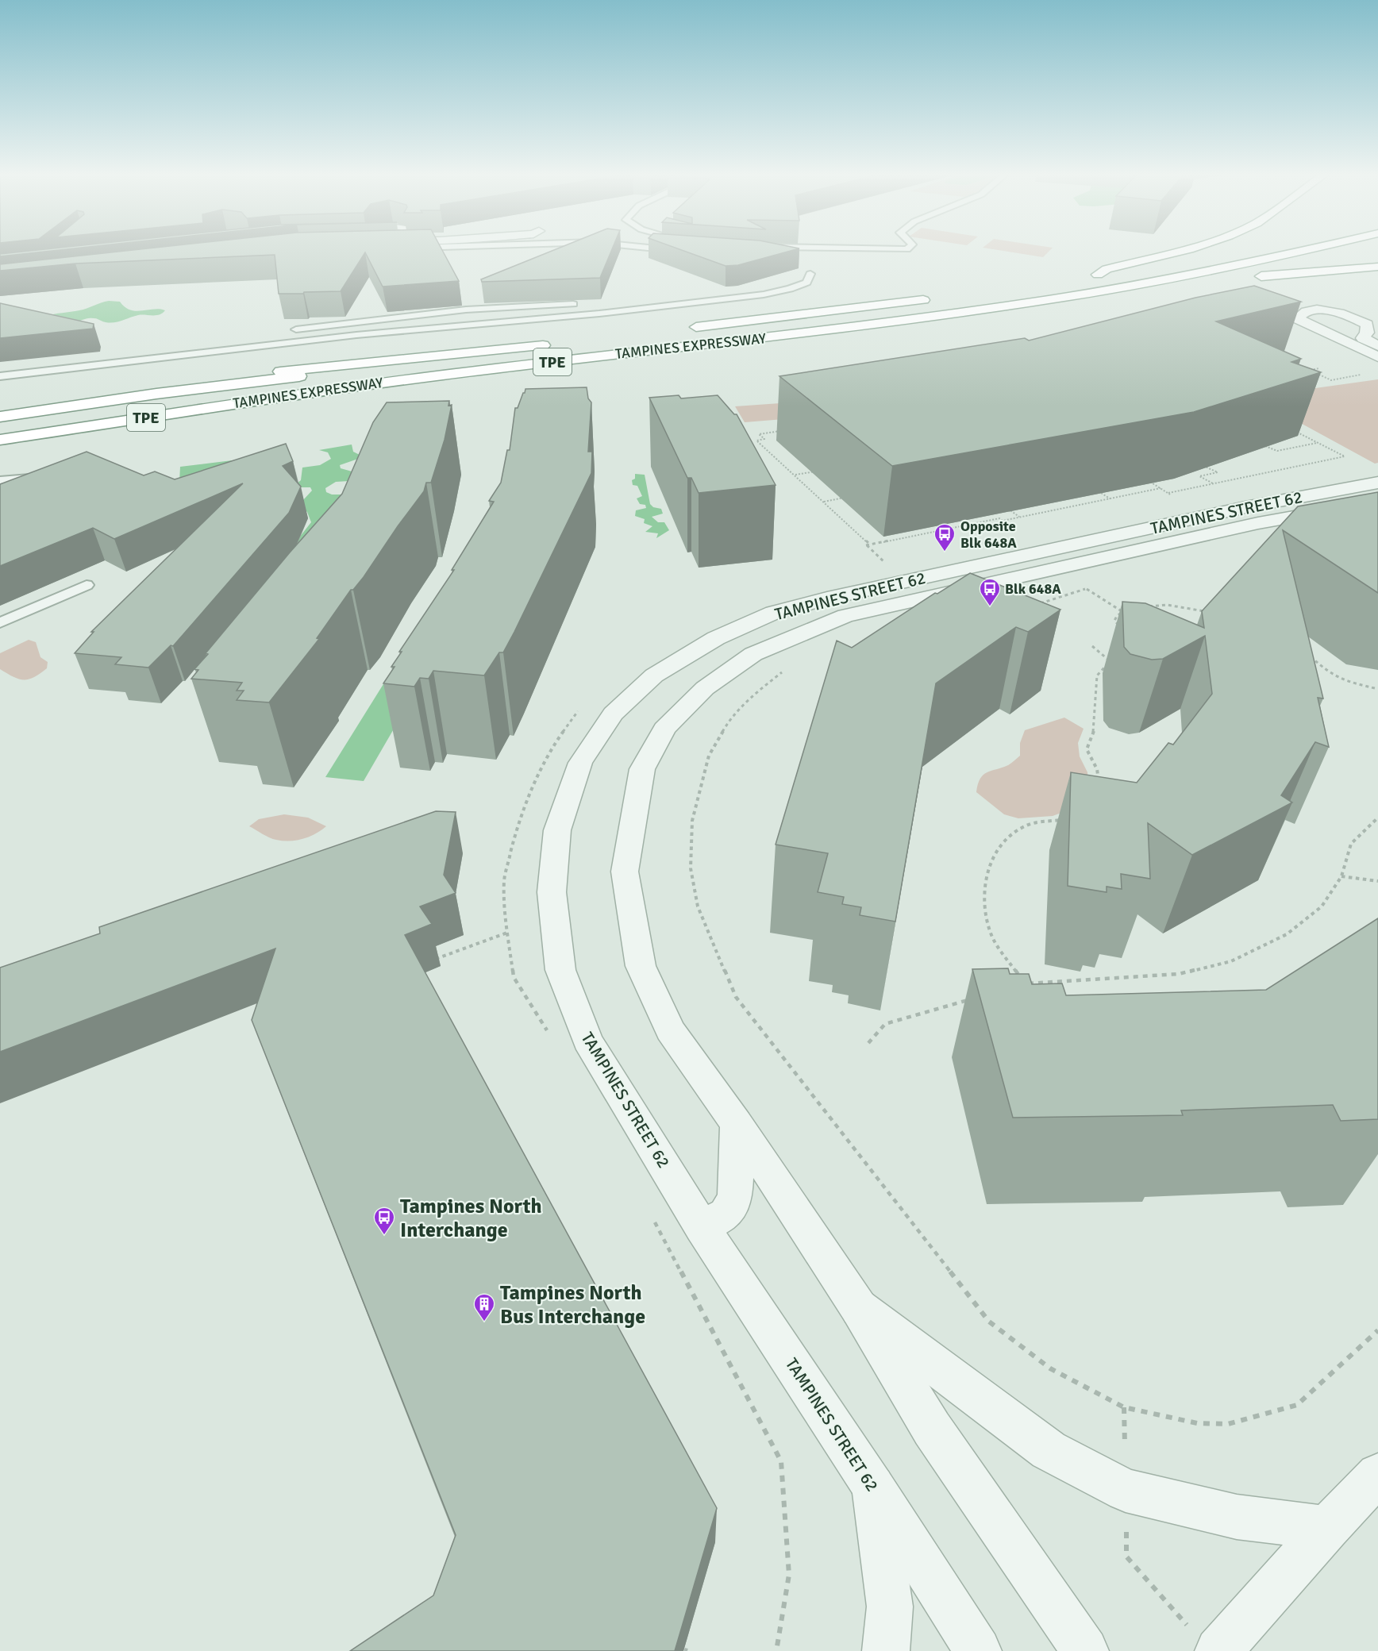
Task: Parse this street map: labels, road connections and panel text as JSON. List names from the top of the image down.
{
  "streets": {
    "highway": ["TAMPINES EXPRESSWAY", "TPE"],
    "street": ["TAMPINES STREET 62"]
  },
  "places": {
    "bus stop": ["Opposite Blk 648A", "Blk 648A", "Tampines North Interchange"],
    "building": ["Tampines North Bus Interchange"]
  }
}
